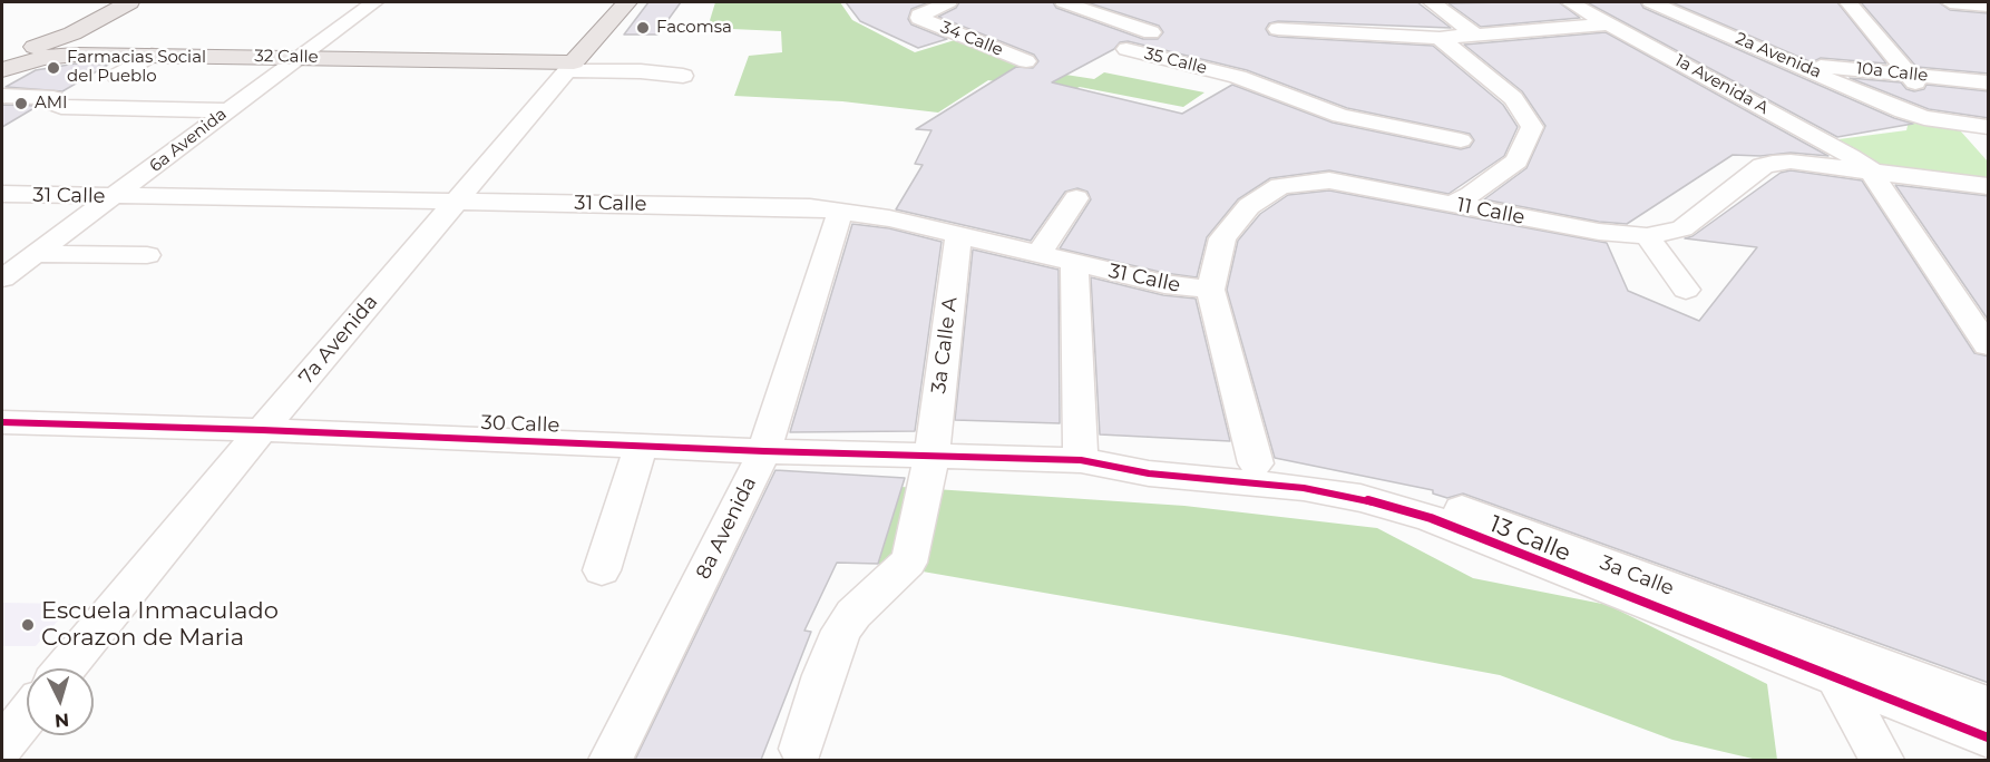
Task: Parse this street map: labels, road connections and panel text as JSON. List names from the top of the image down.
{
  "streets": {
    "main road": ["32 Calle", "7a Avenida"],
    "street": [
      "34 Calle",
      "2a Avenida",
      "35 Calle",
      "10a Calle",
      "1a Avenida A",
      "6a Avenida",
      "31 Calle",
      "11 Calle",
      "3a Calle A",
      "30 Calle",
      "8a Avenida",
      "13 Calle"
    ],
    "cycle path": ["3a Calle"]
  },
  "crossings": [
    ["2a Avenida", "10a Calle"],
    ["2a Avenida", "1a Avenida A"],
    ["32 Calle", "6a Avenida"],
    ["32 Calle", "7a Avenida"],
    ["1a Avenida A", "11 Calle"],
    ["6a Avenida", "31 Calle"],
    ["31 Calle", "11 Calle"],
    ["31 Calle", "7a Avenida"],
    ["31 Calle", "3a Calle A"],
    ["31 Calle", "8a Avenida"],
    ["7a Avenida", "30 Calle"],
    ["3a Calle A", "30 Calle"],
    ["30 Calle", "8a Avenida"],
    ["30 Calle", "13 Calle"]
  ],
  "places": [
    "Facomsa",
    "Farmacias Social del Pueblo",
    "AMI",
    "Escuela Inmaculado Corazon de Maria"
  ],
  "north": "bottom"
}
